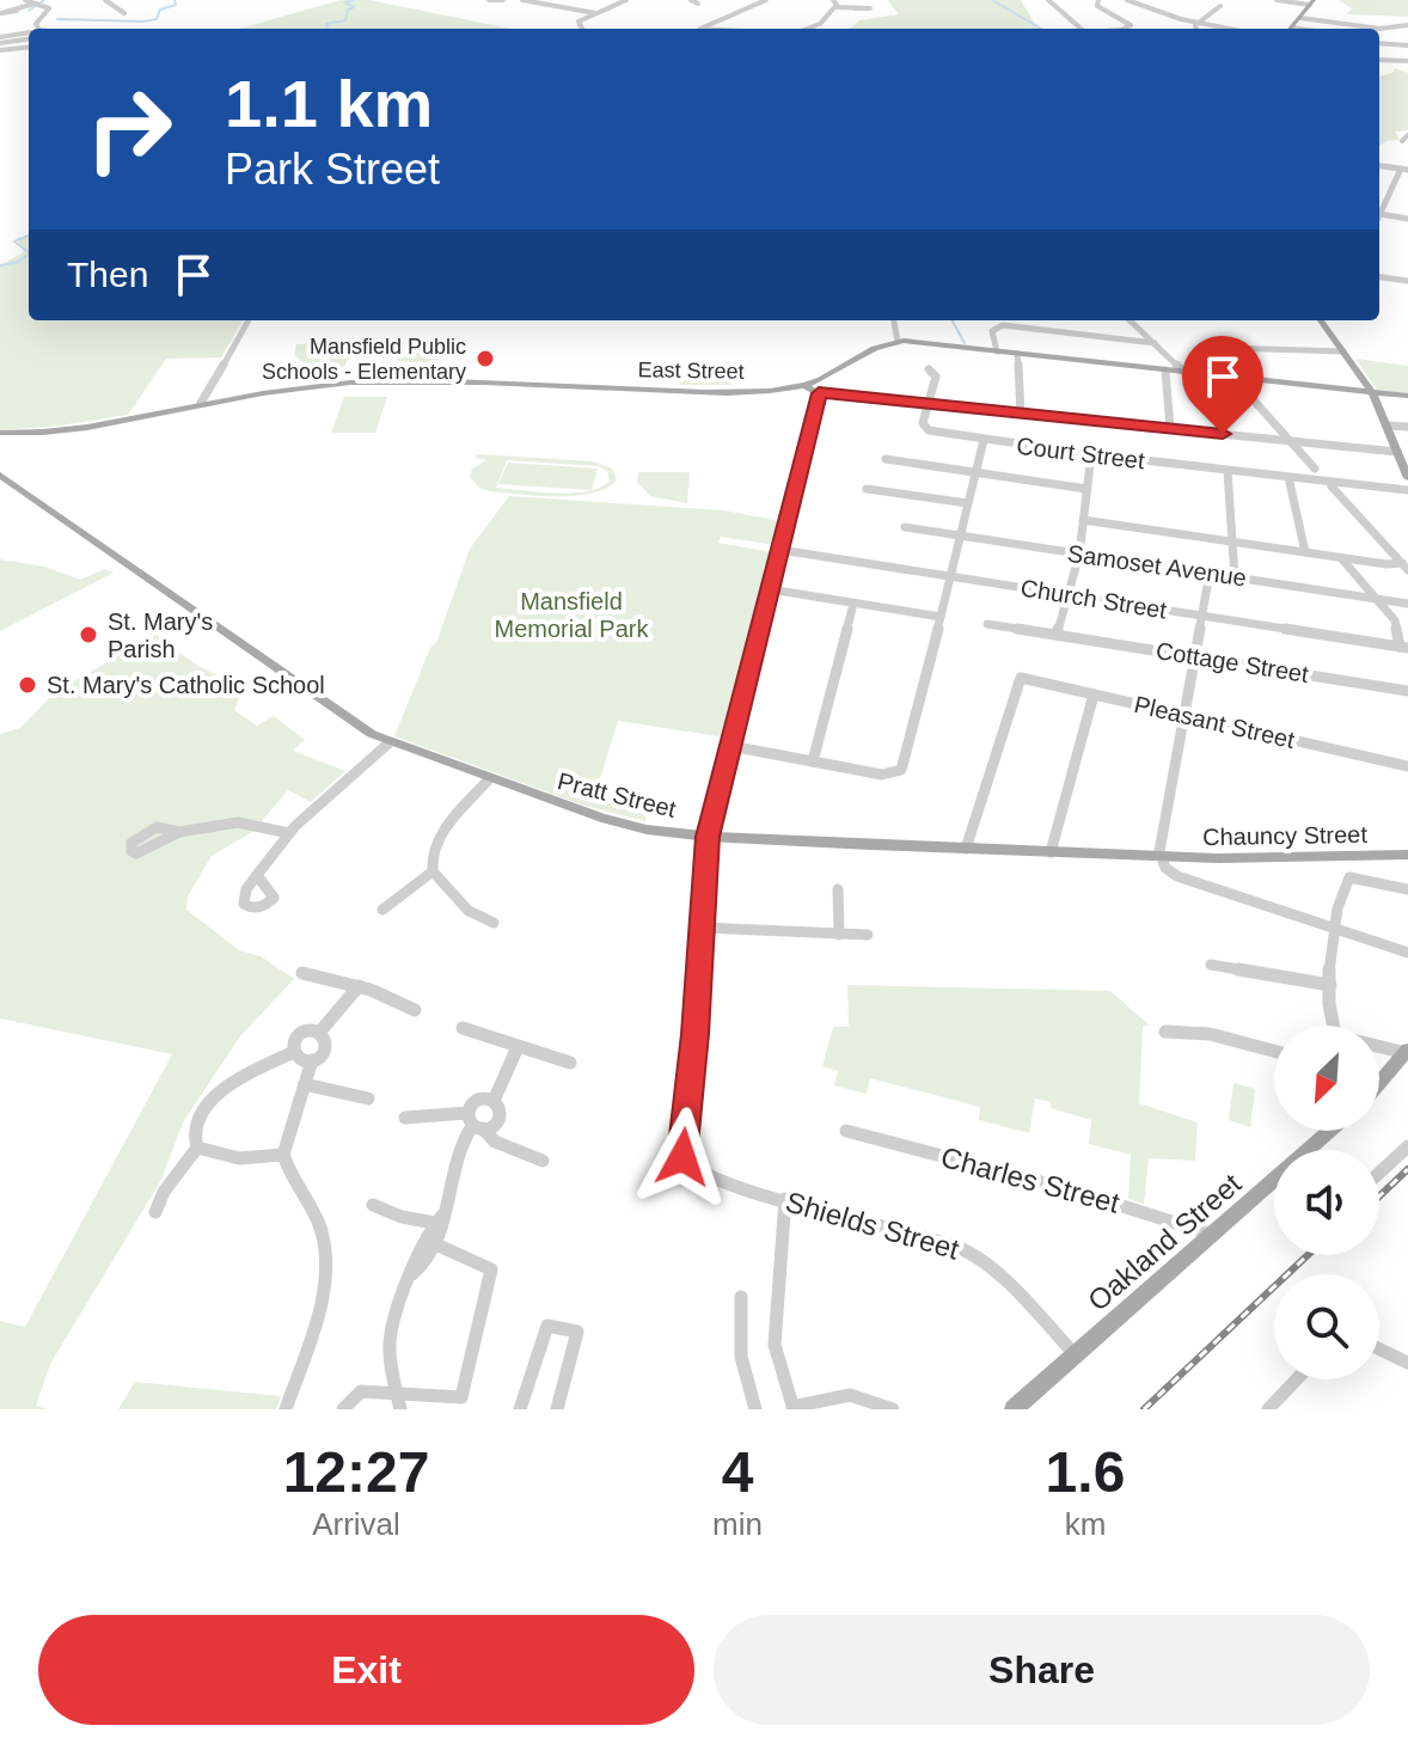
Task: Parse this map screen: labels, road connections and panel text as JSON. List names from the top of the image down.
{
  "streets": {
    "main road": [
      "East Street",
      "Pratt Street",
      "Chauncy Street",
      "Oakland Street"
    ],
    "street": [
      "Court Street",
      "Samoset Avenue",
      "Church Street",
      "Cottage Street",
      "Pleasant Street",
      "Charles Street",
      "Shields Street"
    ]
  },
  "crossings": [
    ["Pleasant Street", "Pratt Street"],
    ["Pratt Street", "Chauncy Street"],
    ["Charles Street", "Oakland Street"],
    ["Shields Street", "Oakland Street"]
  ],
  "parks": ["Mansfield Memorial Park"],
  "places": ["Mansfield Public Schools - Elementary", "St. Mary's Parish", "St. Mary's Catholic School"],
  "north": "bottom left",
  "page": {
    "turn": ["1.1 km", "Park Street"],
    "then": "Then",
    "eta": [
      "12:27",
      "Arrival",
      "4",
      "min",
      "1.6",
      "km"
    ],
    "buttons": ["Exit", "Share"]
  }
}
